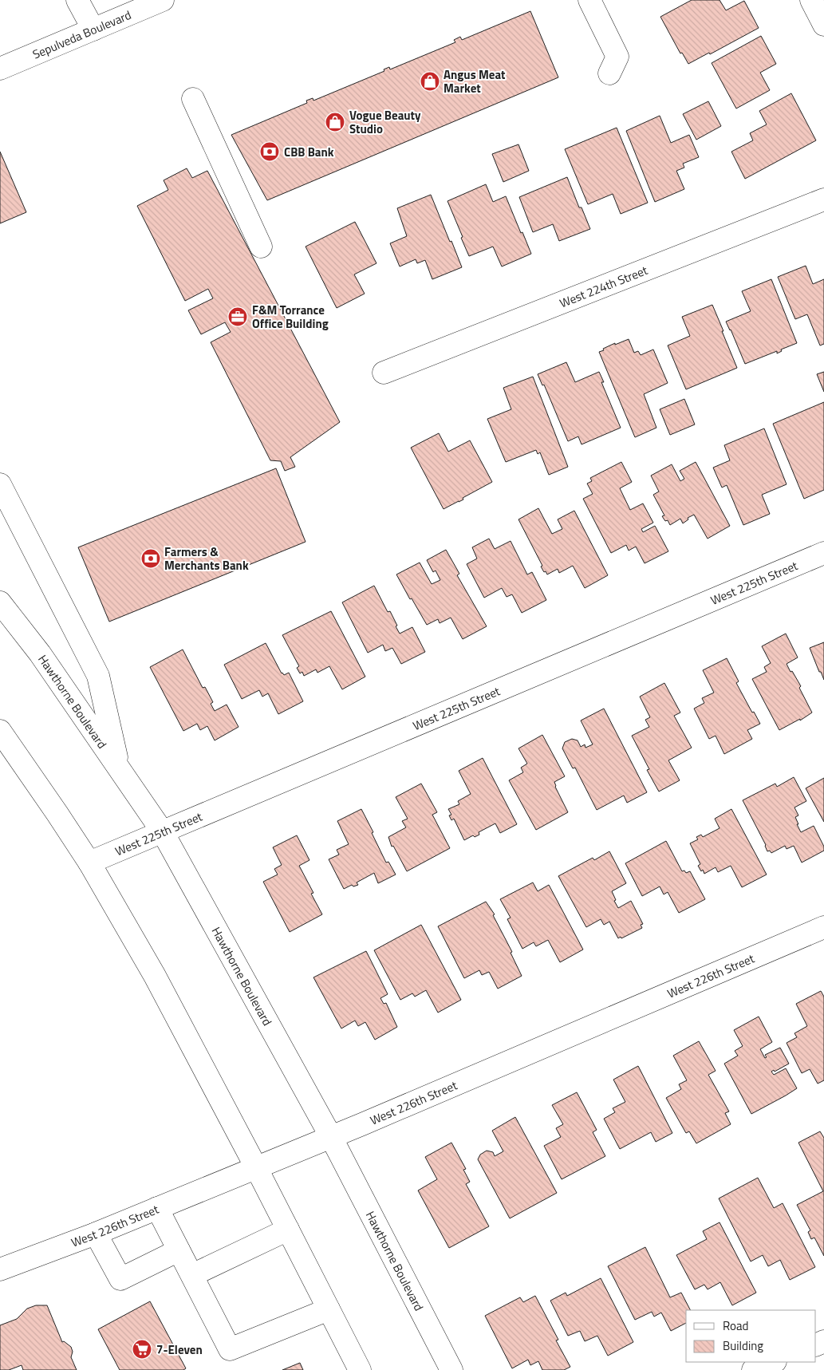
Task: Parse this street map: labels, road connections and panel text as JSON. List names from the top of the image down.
{
  "streets": {
    "street": [
      "Sepulveda Boulevard",
      "West 224th Street",
      "West 225th Street",
      "Hawthorne Boulevard",
      "West 226th Street"
    ]
  },
  "crossings": [
    ["West 225th Street", "Hawthorne Boulevard"],
    ["Hawthorne Boulevard", "West 226th Street"]
  ],
  "places": {
    "shop": ["Angus Meat Market", "Vogue Beauty Studio"],
    "bank": ["CBB Bank", "Farmers & Merchants Bank"],
    "office": ["F&M Torrance Office Building"],
    "supermarket": ["7-Eleven"]
  },
  "legend": ["Road", "Building"]
}
